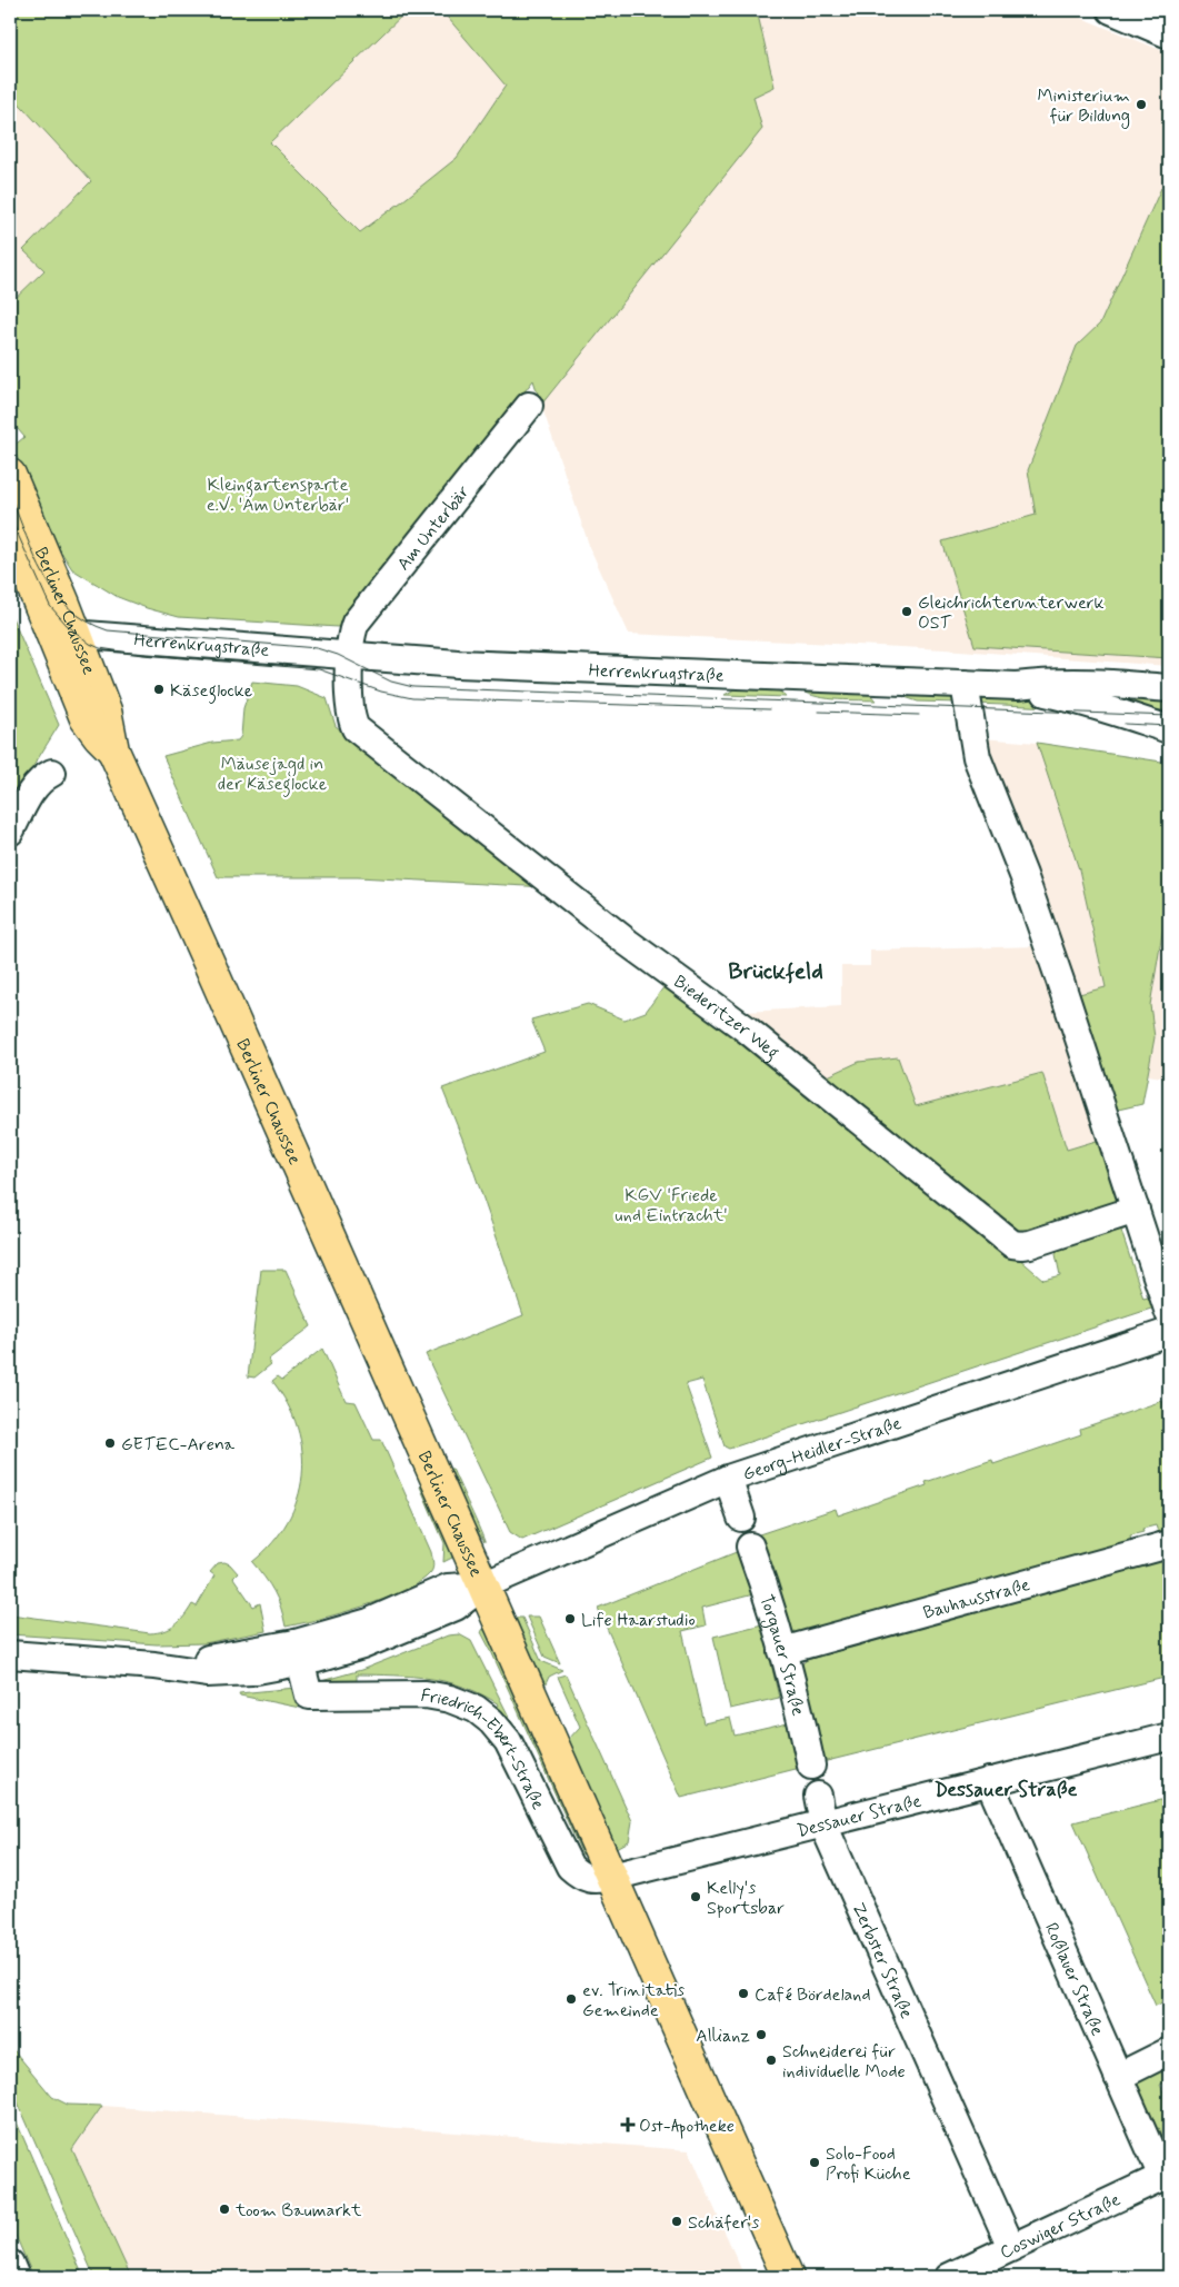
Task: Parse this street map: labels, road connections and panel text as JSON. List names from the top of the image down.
{
  "streets": {
    "main road": ["Berliner Chaussee"],
    "street": [
      "Am Unterbär",
      "Herrenkrugstraße",
      "Biederitzer Weg",
      "Georg-Heidler-Straße",
      "Bauhausstraße",
      "Torgauer Straße",
      "Friedrich-Ebert-Straße",
      "Dessauer Straße",
      "Zerbster Straße",
      "Roßlauer Straße",
      "Coswiger Straße"
    ]
  },
  "crossings": [
    ["Am Unterbär", "Herrenkrugstraße"],
    ["Am Unterbär", "Biederitzer Weg"],
    ["Berliner Chaussee", "Herrenkrugstraße"],
    ["Berliner Chaussee", "Georg-Heidler-Straße"],
    ["Berliner Chaussee", "Friedrich-Ebert-Straße"],
    ["Berliner Chaussee", "Dessauer Straße"],
    ["Herrenkrugstraße", "Biederitzer Weg"],
    ["Bauhausstraße", "Torgauer Straße"],
    ["Friedrich-Ebert-Straße", "Dessauer Straße"],
    ["Dessauer Straße", "Zerbster Straße"],
    ["Dessauer Straße", "Roßlauer Straße"],
    ["Zerbster Straße", "Coswiger Straße"],
    ["Roßlauer Straße", "Coswiger Straße"]
  ],
  "districts": ["Brückfeld", "Dessauer Straße"],
  "parks": ["Kleingartensparte e.V. 'Am Unterbär'", "Mäusejagd in der Käseglocke", "KGV 'Friede und Eintracht'"],
  "places": {
    "other": [
      "Ministerium für Bildung",
      "Gleichrichterunterwerk OST",
      "Käseglocke",
      "GETEC-Arena",
      "Life Haarstudio",
      "Kelly's Sportsbar",
      "Café Bördeland",
      "ev. Trinitatis Gemeinde",
      "Allianz",
      "Schneiderei für individuelle Mode",
      "Solo-Food Profi Küche",
      "toom Baumarkt",
      "Schäfer's"
    ],
    "health": ["Ost-Apotheke"]
  }
}
